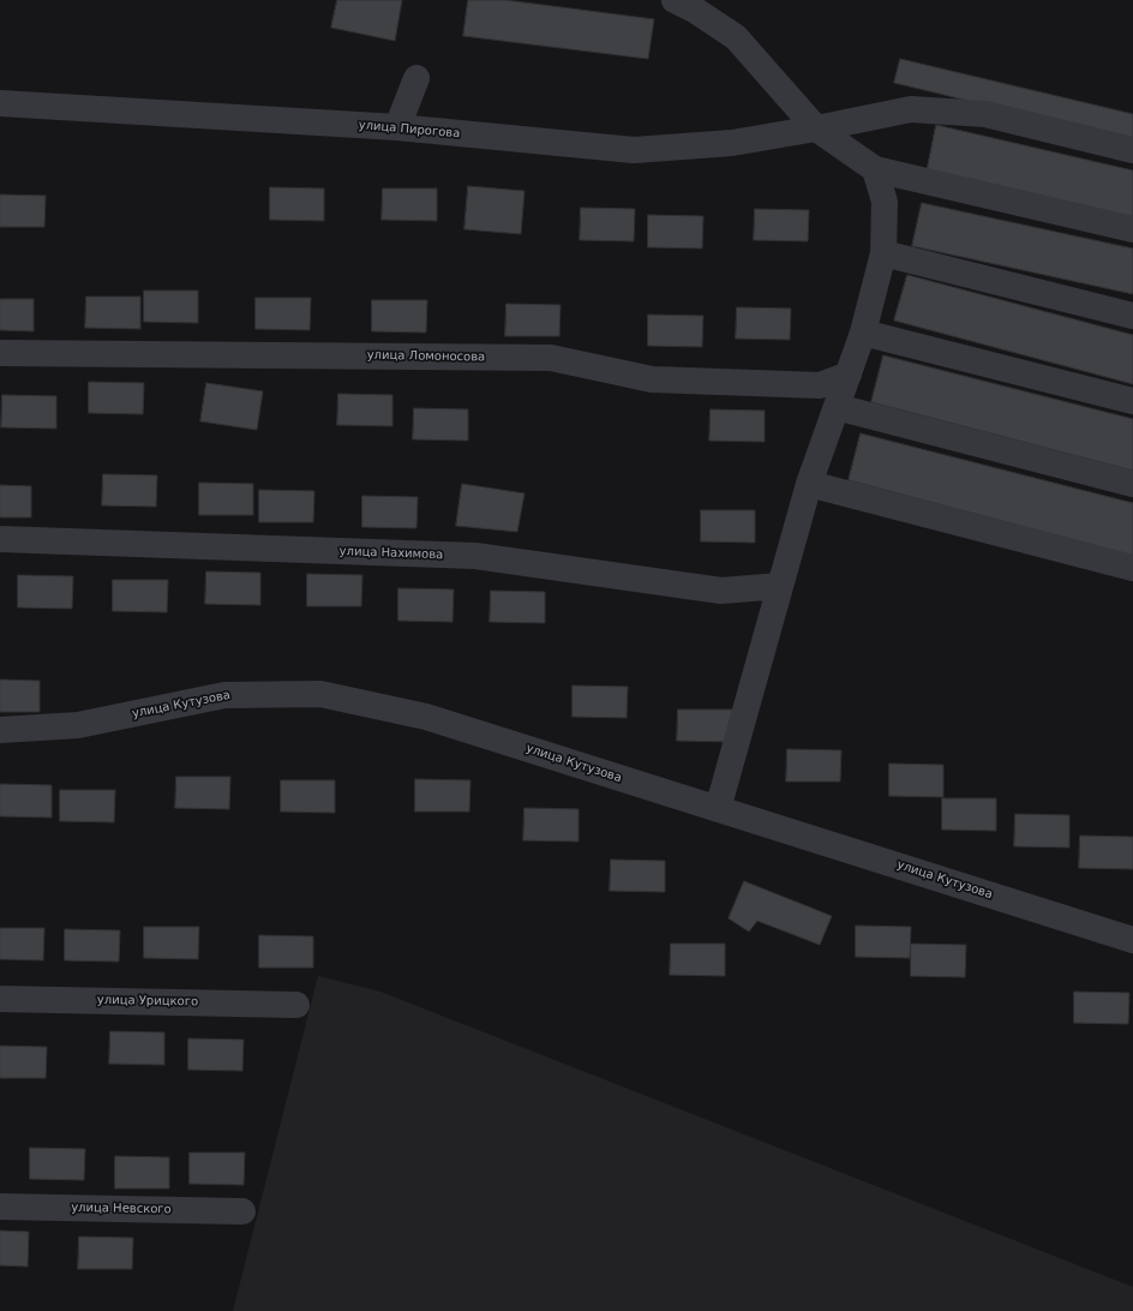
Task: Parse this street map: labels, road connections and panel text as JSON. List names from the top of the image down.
{
  "streets": {
    "street": [
      "улица Пирогова",
      "улица Ломоносова",
      "улица Нахимова",
      "улица Кутузова",
      "улица Урицкого",
      "улица Невского"
    ]
  }
}
